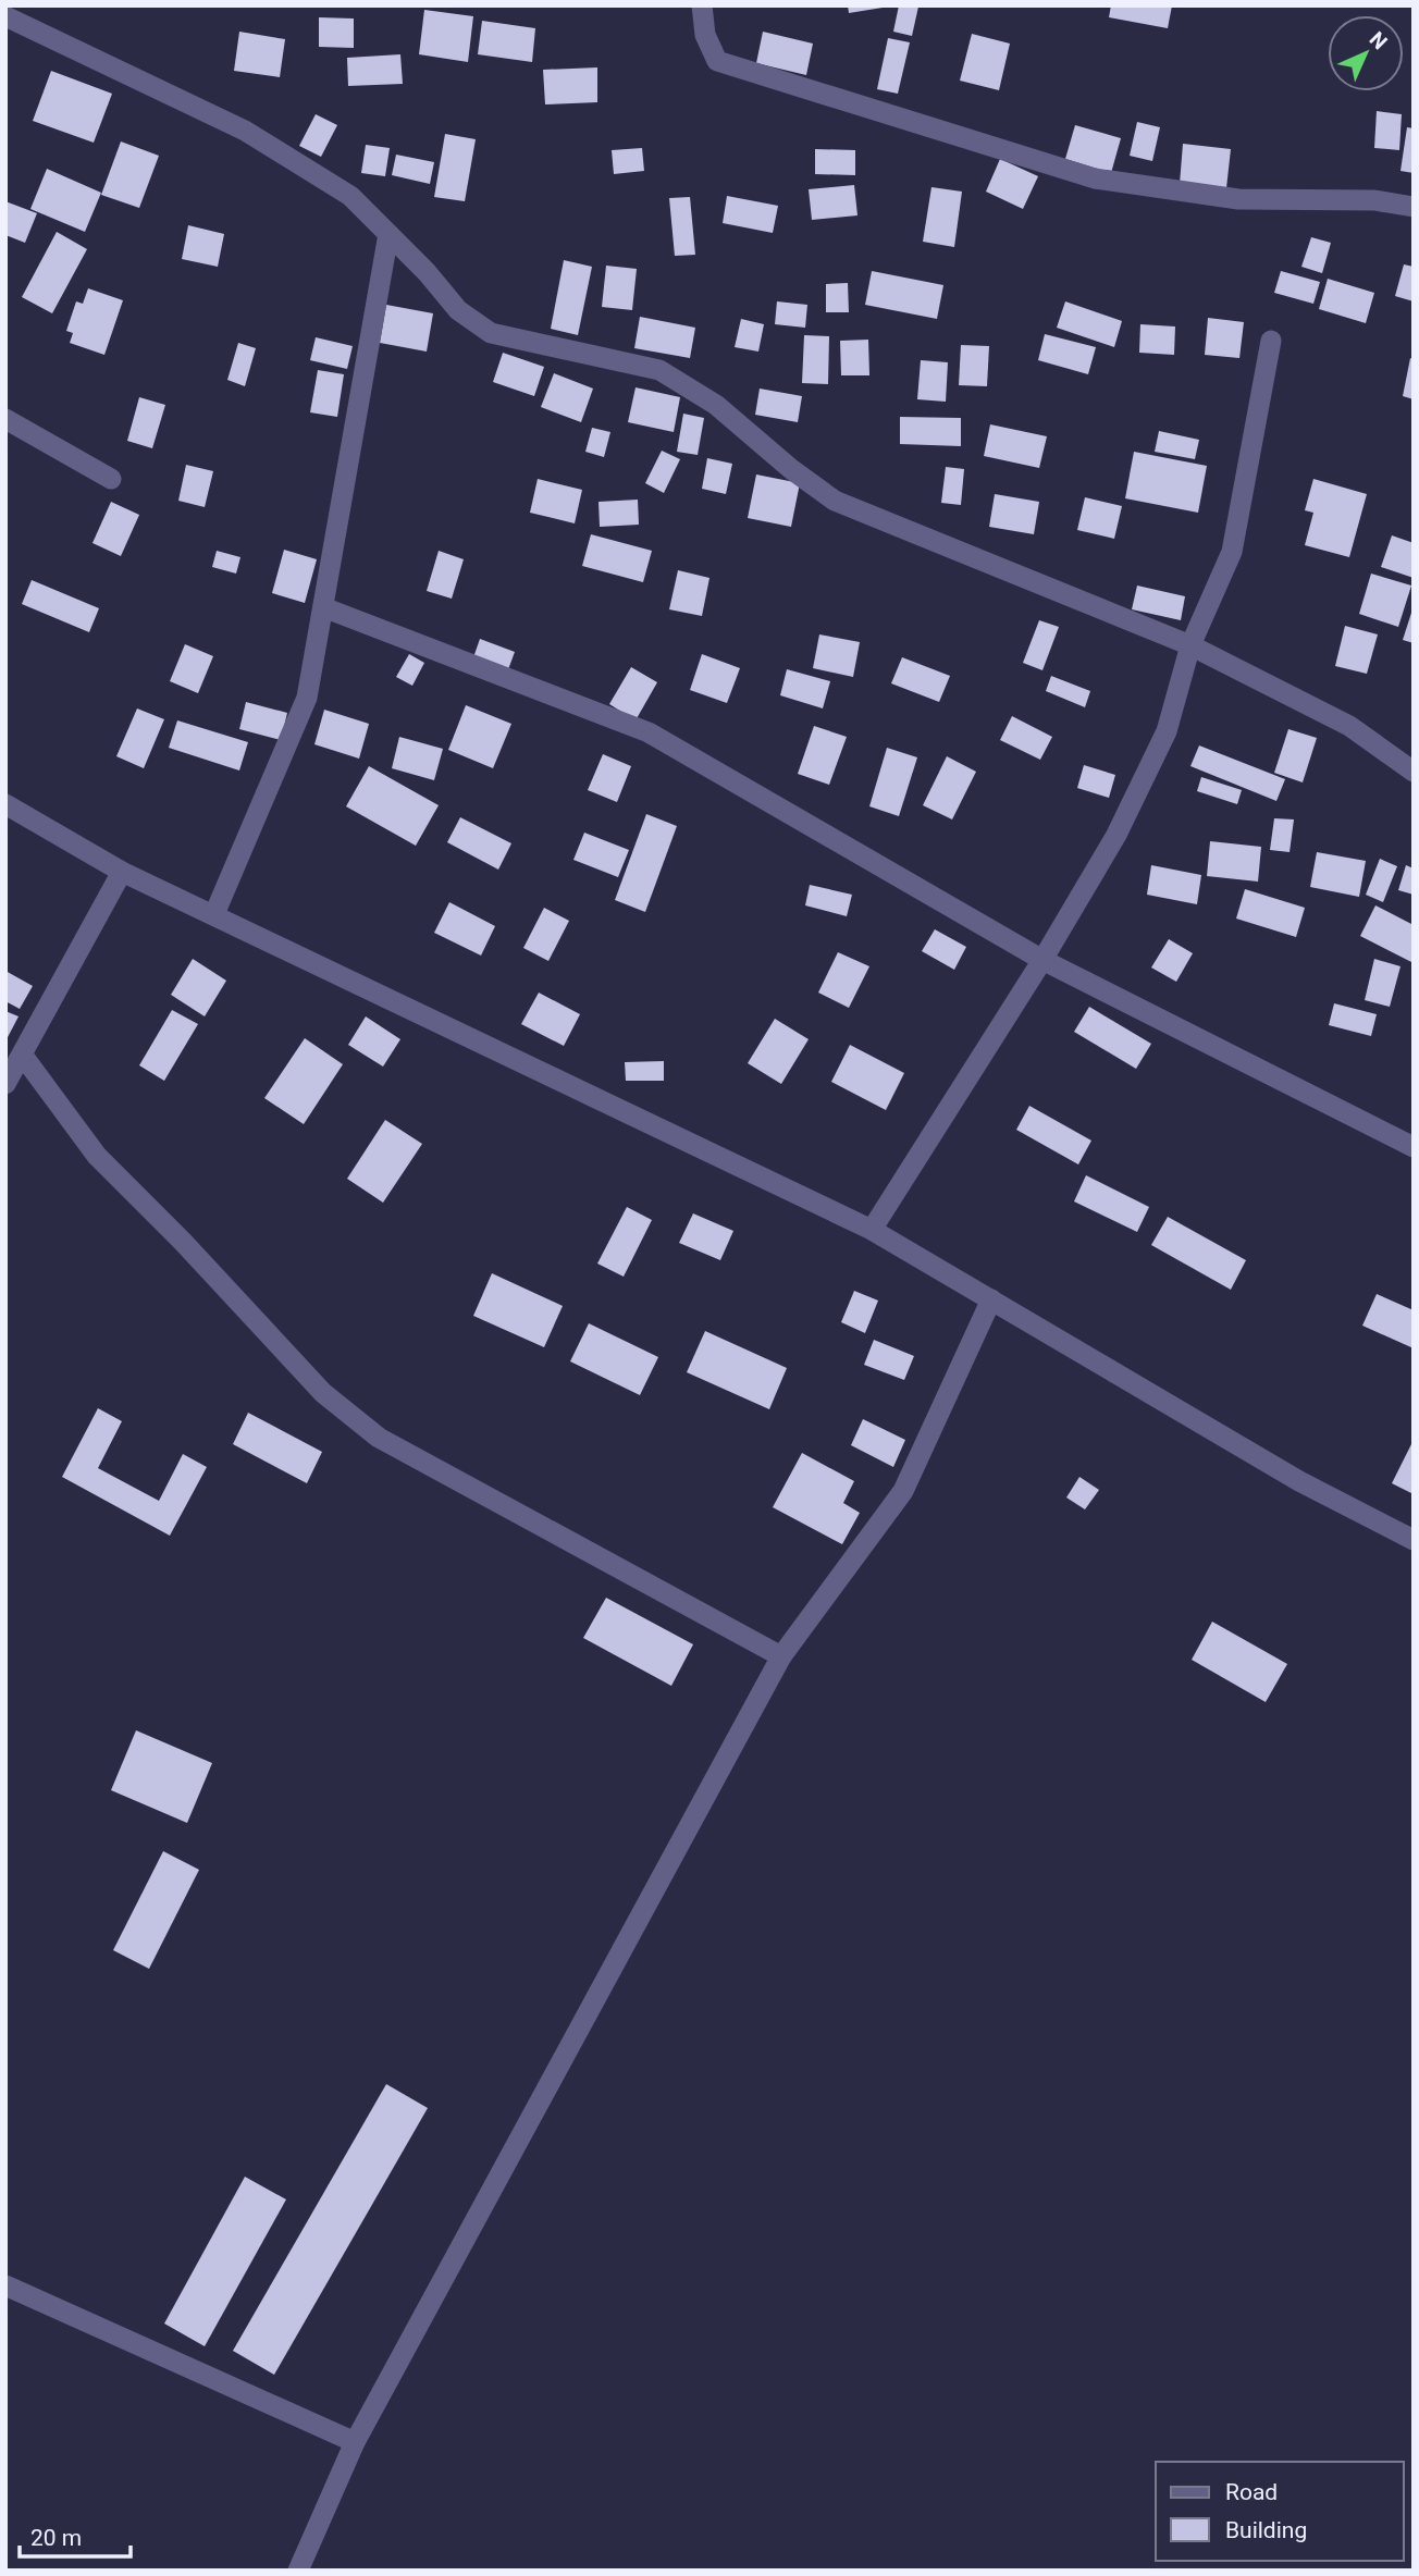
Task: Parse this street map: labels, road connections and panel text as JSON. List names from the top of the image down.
{
  "legend": ["Road", "Building"],
  "scale_bar": "20 m",
  "north": "top right"
}
